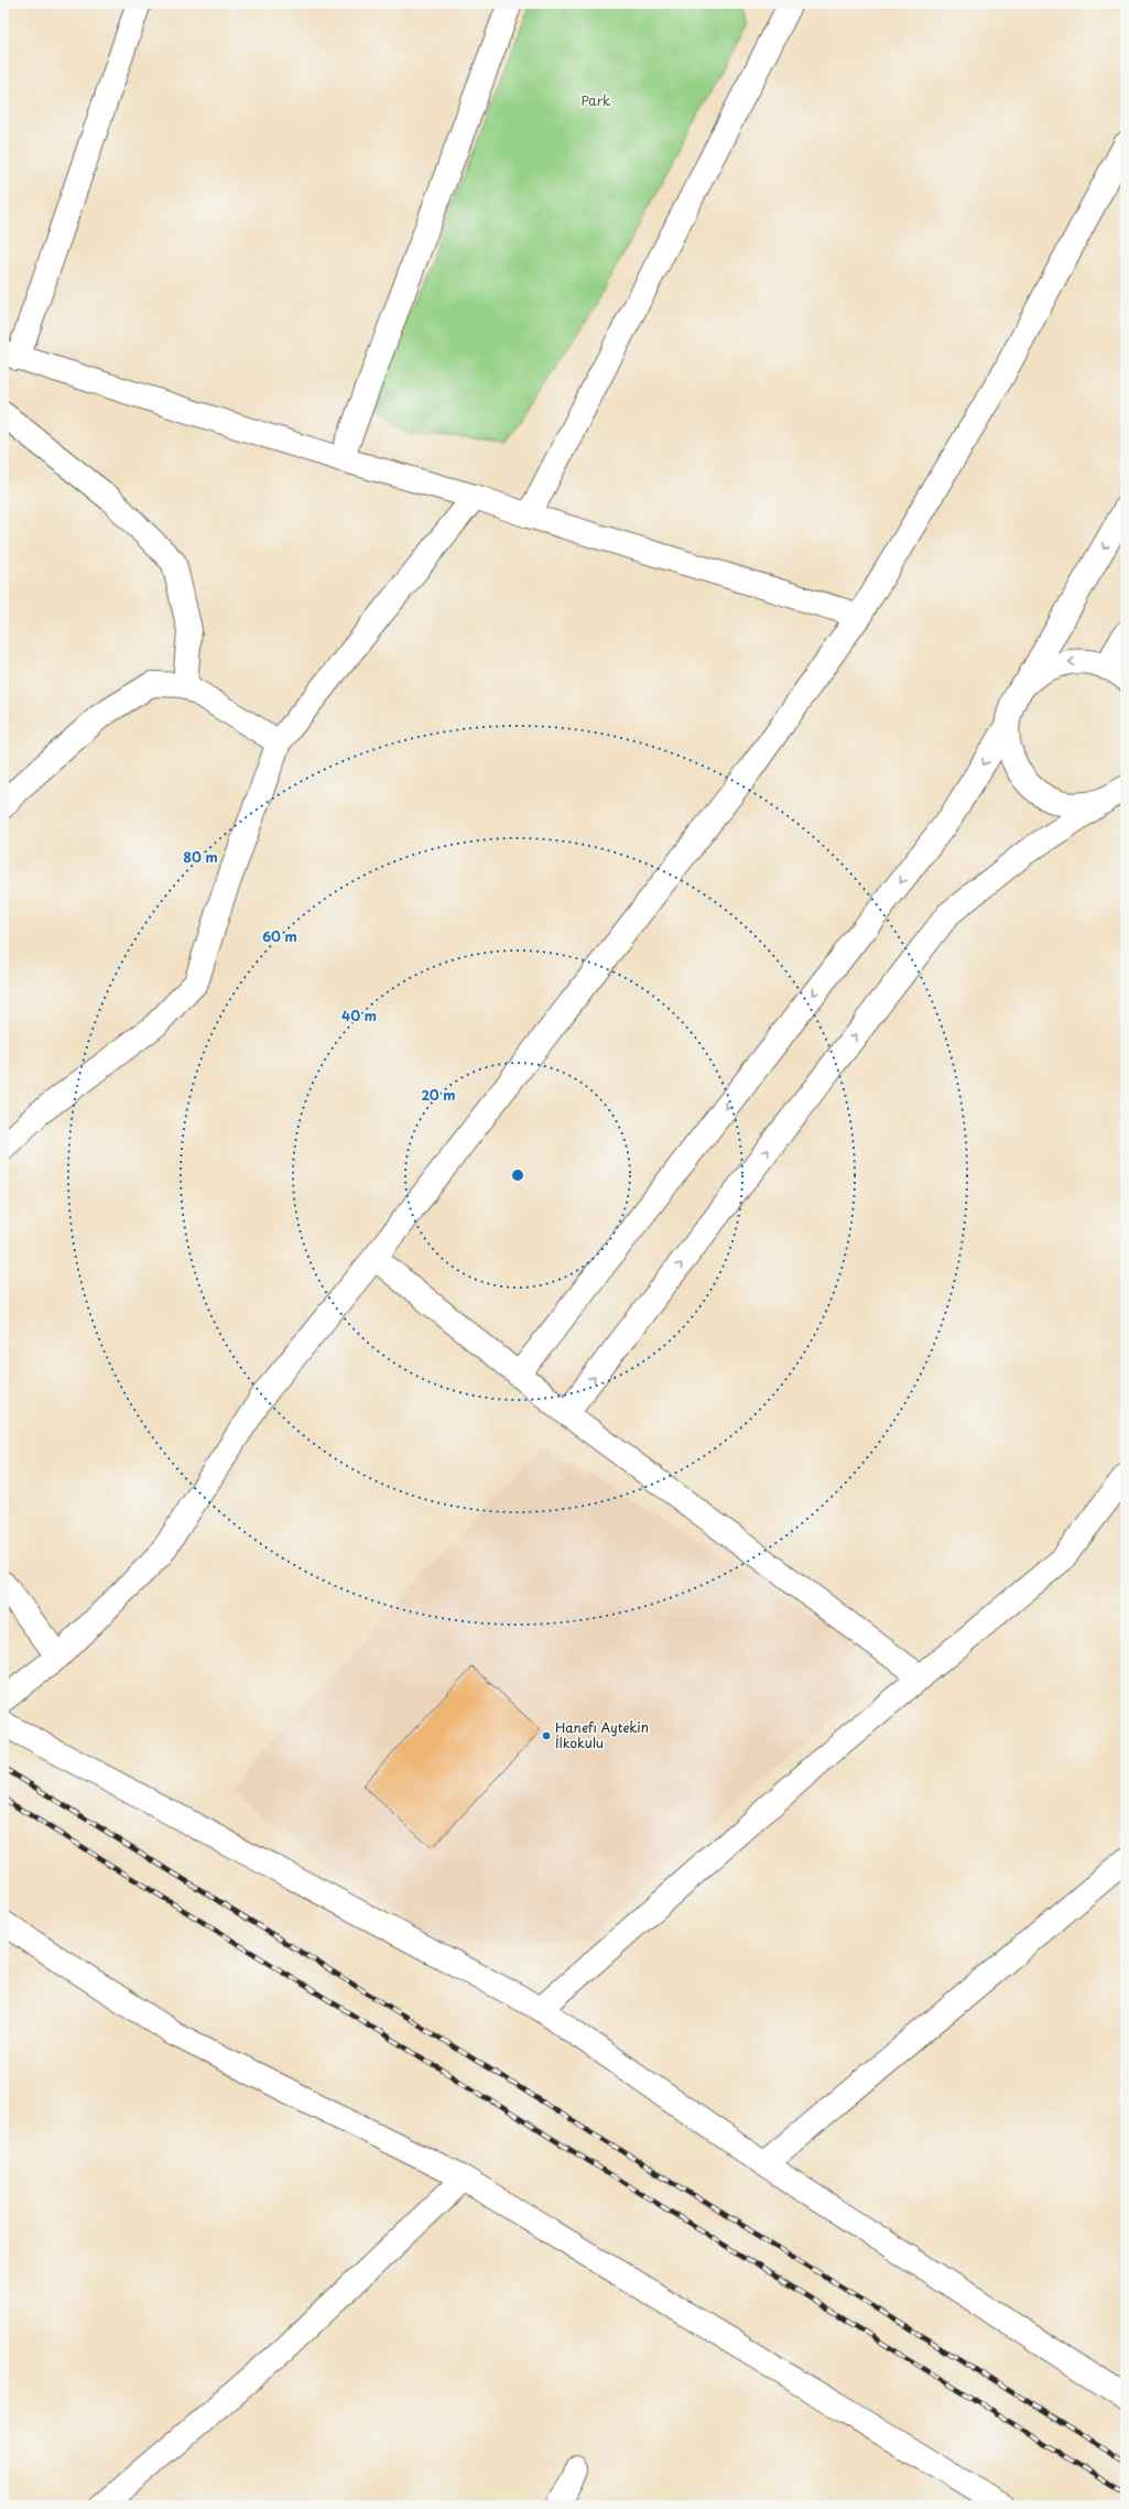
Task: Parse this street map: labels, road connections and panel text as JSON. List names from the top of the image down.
{
  "parks": ["Park"],
  "places": ["Hanefı Aytekin İlkokulu"],
  "rings": [
    "80 m",
    "60 m",
    "40 m",
    "20 m"
  ]
}
